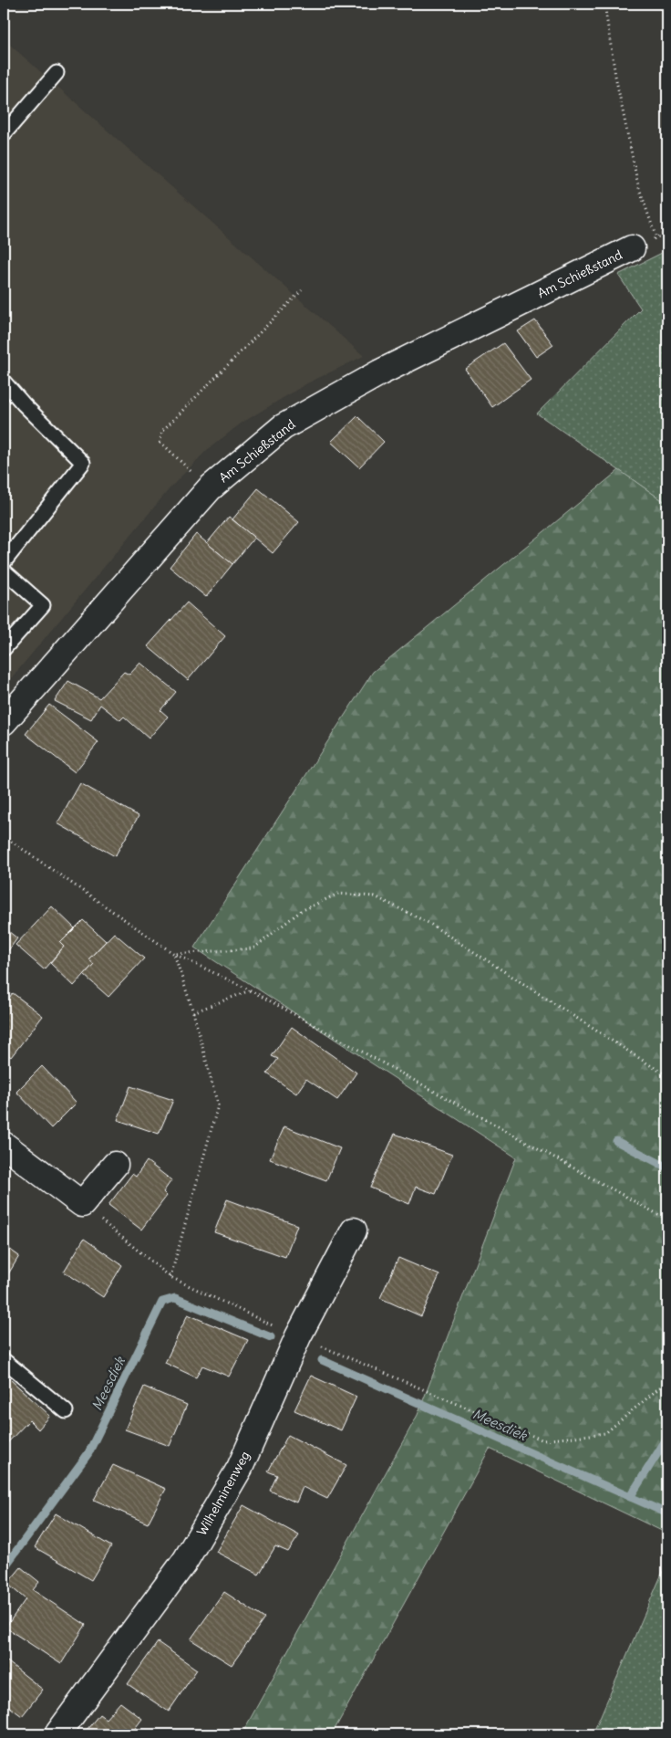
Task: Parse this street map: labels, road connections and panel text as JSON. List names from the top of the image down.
{
  "streets": {
    "street": ["Am Schießstand", "Wilhelminenweg"]
  },
  "water": ["Meesdiek"]
}
